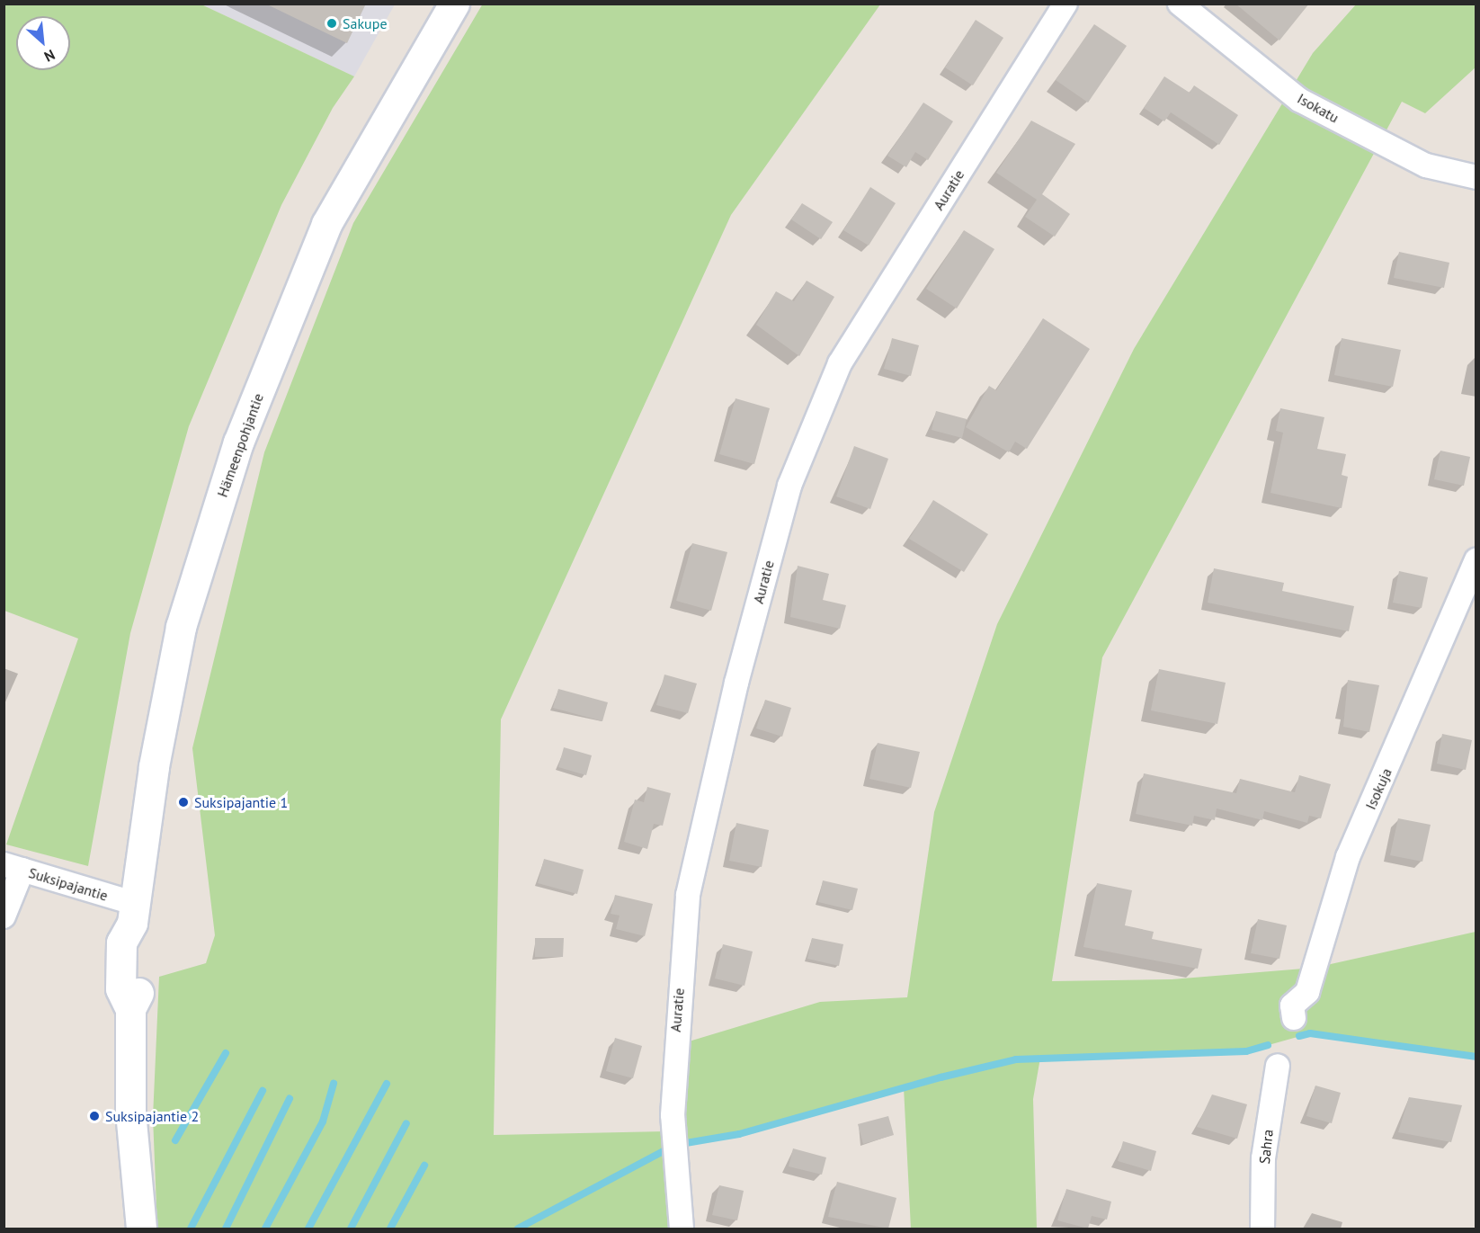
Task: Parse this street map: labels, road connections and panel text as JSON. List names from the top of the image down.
{
  "streets": {
    "main road": ["Hämeenpohjantie"],
    "street": [
      "Isokatu",
      "Auratie",
      "Isokuja",
      "Suksipajantie",
      "Sahra"
    ]
  },
  "crossings": [
    ["Hämeenpohjantie", "Suksipajantie"]
  ],
  "places": ["Sakupe", "Suksipajantie 1", "Suksipajantie 2"],
  "north": "bottom right"
}
